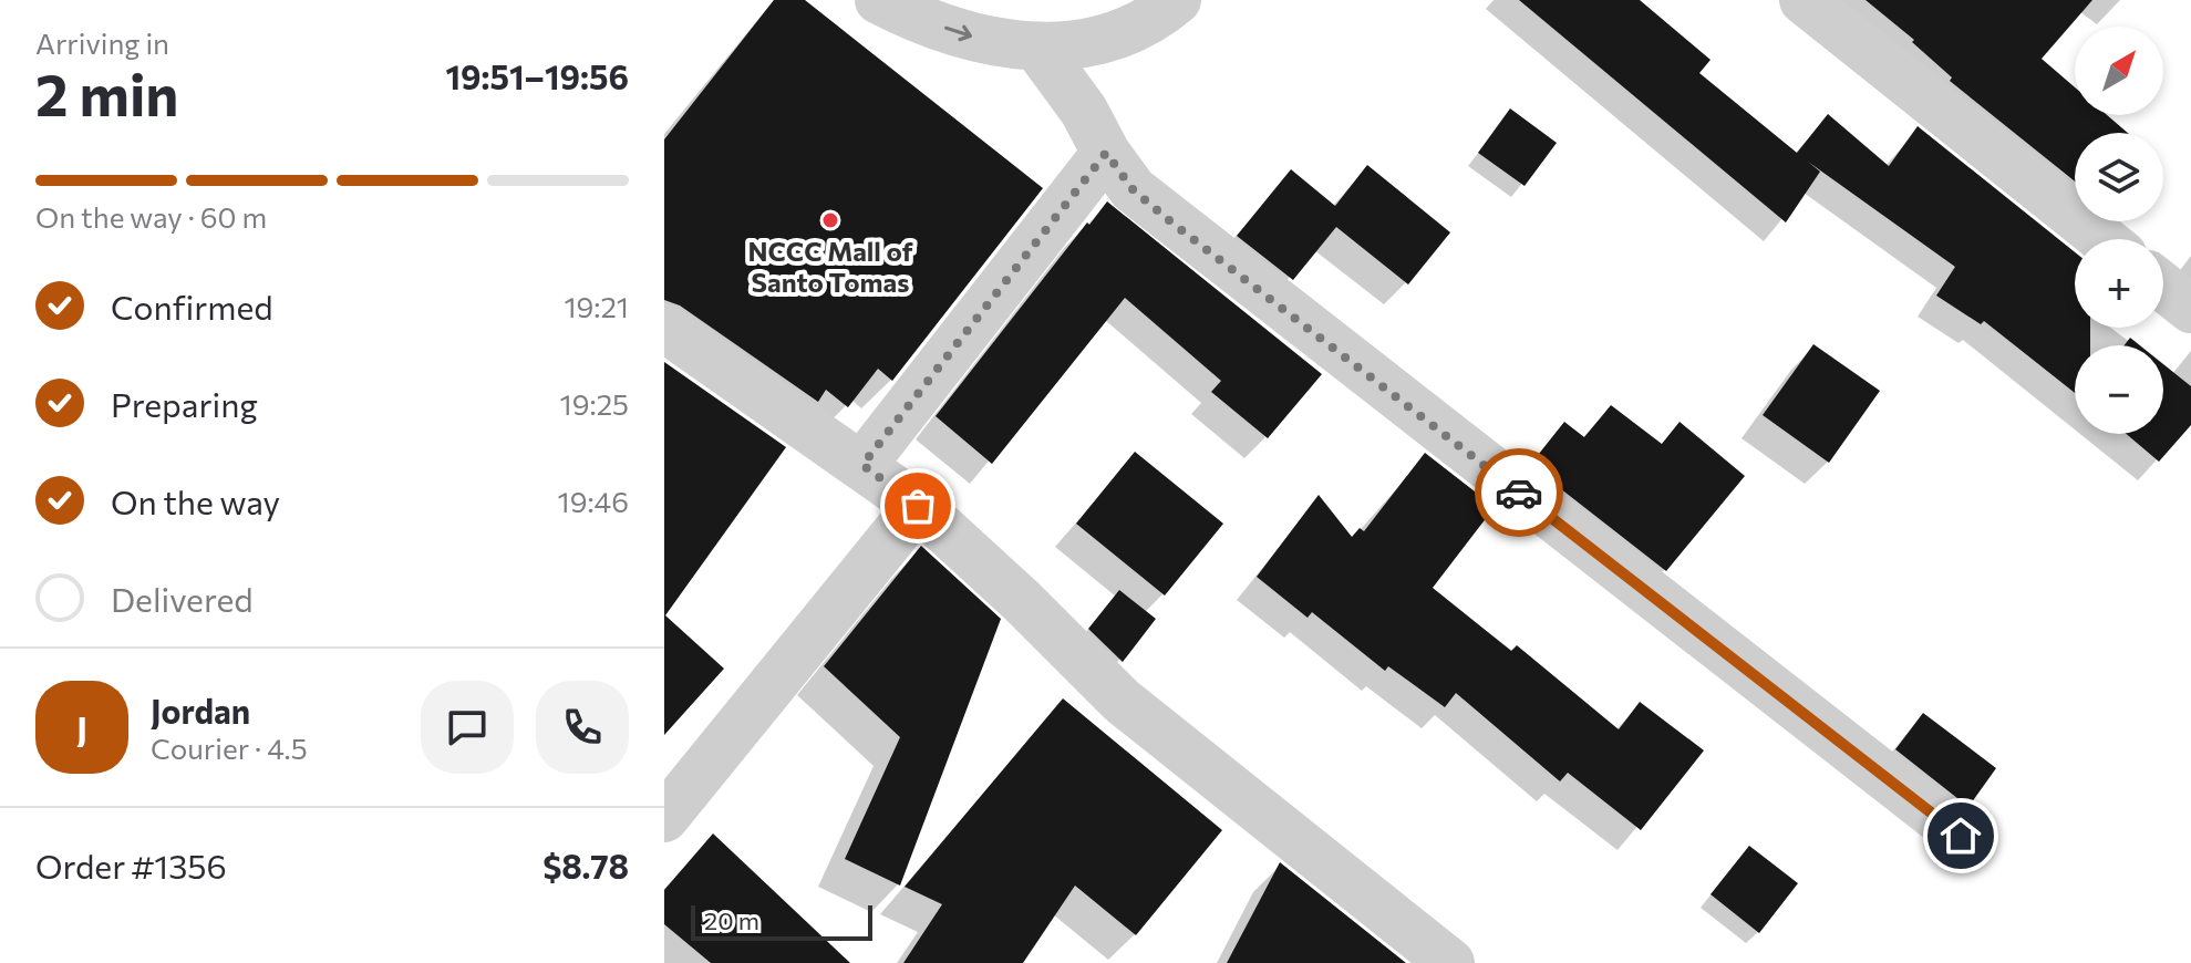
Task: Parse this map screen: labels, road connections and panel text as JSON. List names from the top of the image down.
{
  "places": ["NCCC Mall of Santo Tomas"],
  "scale_bar": "20 m",
  "north": "top right",
  "page": {
    "heading": ["2 min", "Arriving in", "19:51–19:56"],
    "panel": [
      "Jordan",
      "Courier · 4.5",
      "Order #1356",
      "$8.78"
    ],
    "map_buttons": ["+", "−"],
    "bar": "On the way · 60 m",
    "list": [
      ["Confirmed", "19:21"],
      ["Preparing", "19:25"],
      ["On the way", "19:46"],
      "Delivered"
    ],
    "round": "J",
    "scale": "20 m"
  }
}
